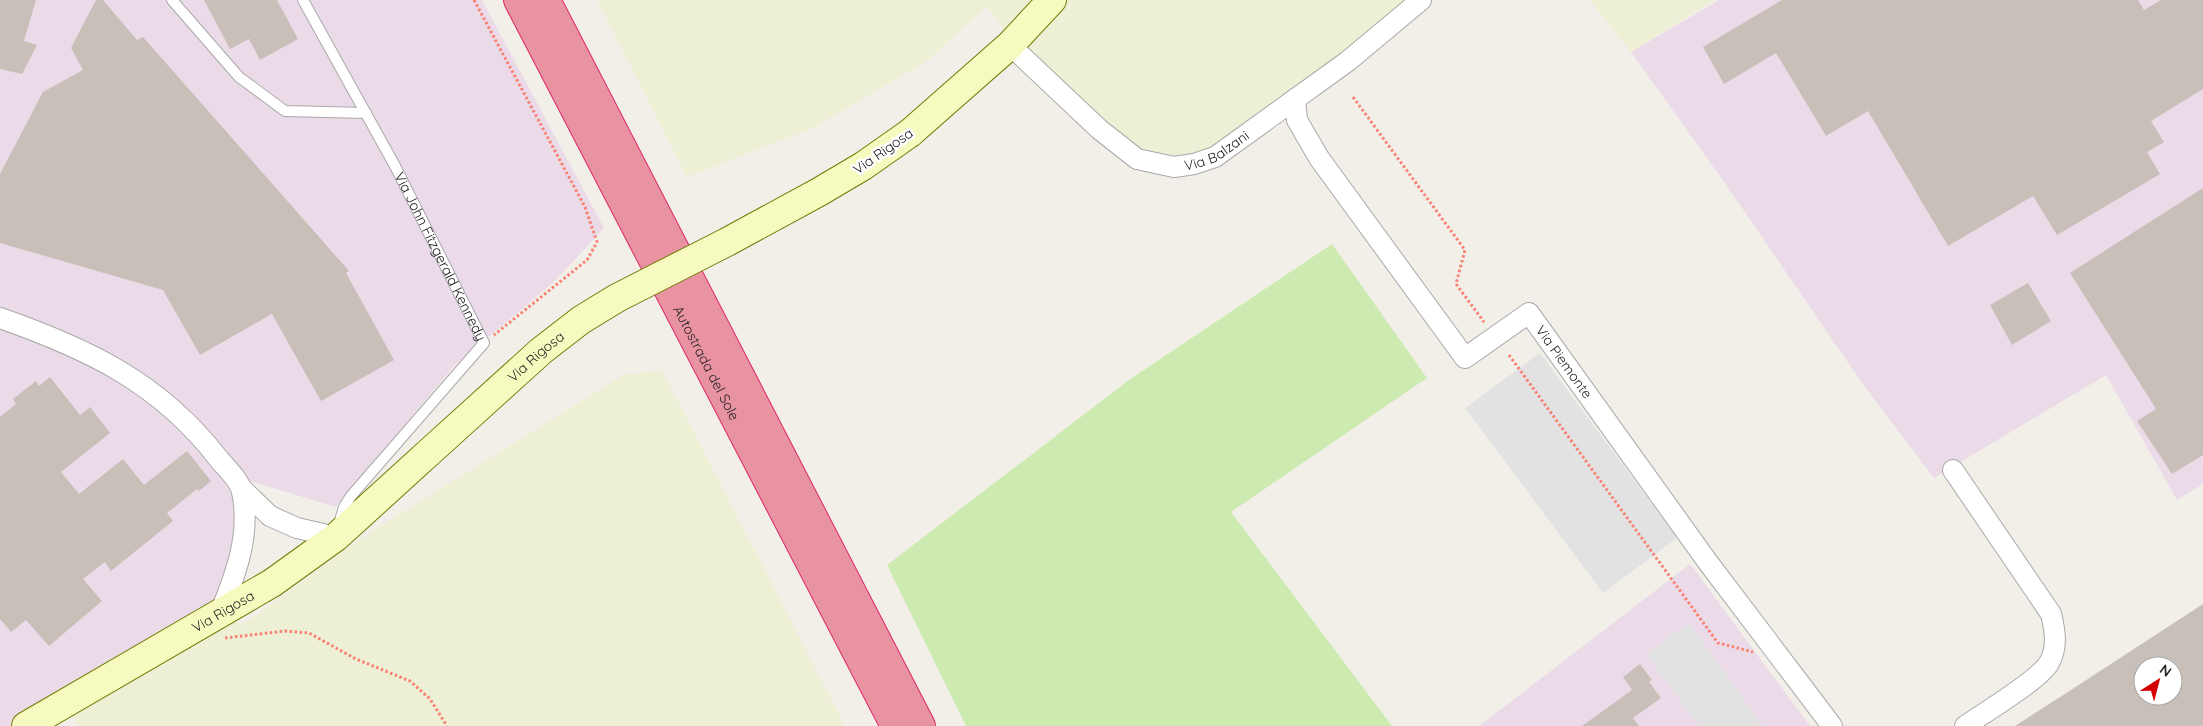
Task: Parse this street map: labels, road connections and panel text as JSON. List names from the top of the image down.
{
  "streets": {
    "highway": ["Autostrada del Sole"],
    "main road": ["Via Rigosa"],
    "street": ["Via Balzani", "Via Piemonte"],
    "lane": ["Via John Fitzgerald Kennedy"]
  },
  "crossings": [
    ["Via Balzani", "Via Rigosa"],
    ["Via Balzani", "Via Piemonte"],
    ["Via Rigosa", "Via John Fitzgerald Kennedy"]
  ],
  "north": "top right"
}
